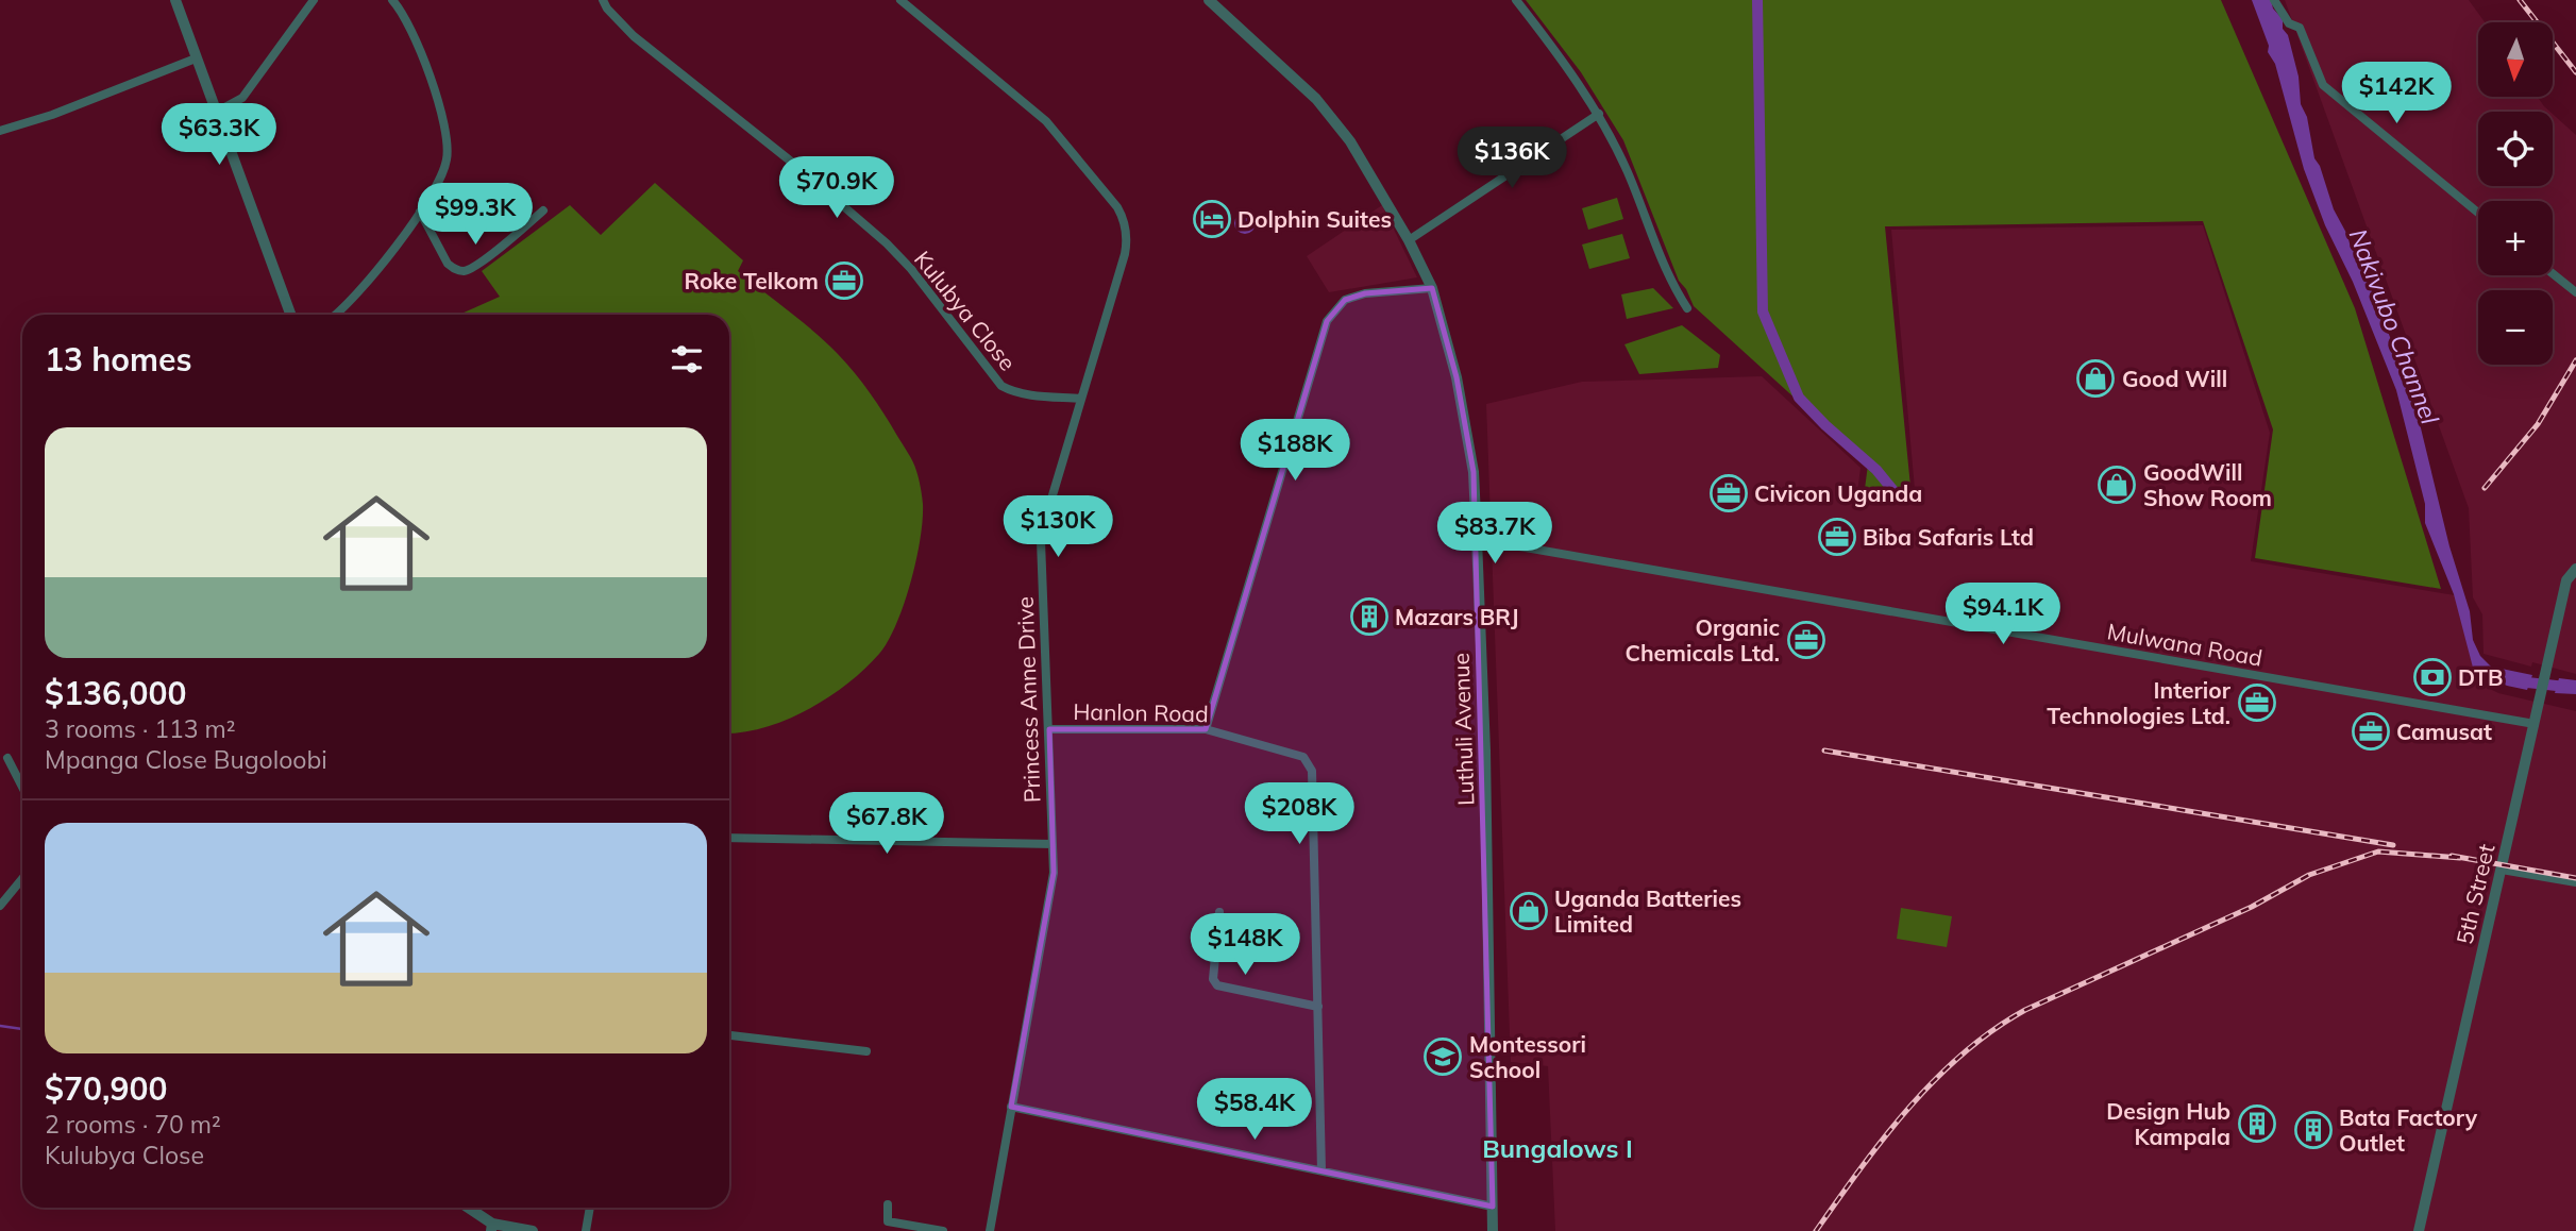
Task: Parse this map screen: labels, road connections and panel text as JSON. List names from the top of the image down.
{
  "streets": {
    "street": [
      "Kulubya Close",
      "Mulwana Road",
      "Princess Anne Drive",
      "Hanlon Road",
      "Luthuli Avenue",
      "5th Street"
    ]
  },
  "crossings": [
    ["Kulubya Close", "Princess Anne Drive"],
    ["Mulwana Road", "Luthuli Avenue"],
    ["Mulwana Road", "5th Street"],
    ["Princess Anne Drive", "Hanlon Road"]
  ],
  "districts": ["Bungalows I"],
  "water": ["Nakivubo Channel"],
  "places": {
    "hotel": ["Dolphin Suites"],
    "office": [
      "Roke Telkom",
      "Civicon Uganda",
      "Biba Safaris Ltd",
      "Organic Chemicals Ltd.",
      "Interior Technologies Ltd.",
      "Camusat"
    ],
    "shop": ["Good Will", "GoodWill Show Room", "Uganda Batteries Limited"],
    "building": ["Mazars BRJ", "Design Hub Kampala", "Bata Factory Outlet"],
    "bank": ["DTB"],
    "school or university": ["Montessori School"]
  },
  "north": "bottom",
  "page": {
    "map_buttons": ["+", "−"],
    "price": [
      "$142K",
      "$63.3K",
      "$136K",
      "$70.9K",
      "$99.3K",
      "$188K",
      "$130K",
      "$83.7K",
      "$94.1K",
      "$208K",
      "$67.8K",
      "$148K",
      "$58.4K"
    ],
    "heading": "13 homes",
    "list": [
      {
        "name": "$136,000",
        "note": "3 rooms · 113 m² · Mpanga Close Bugoloobi"
      },
      {
        "name": "$70,900",
        "note": "2 rooms · 70 m² · Kulubya Close"
      }
    ]
  }
}
